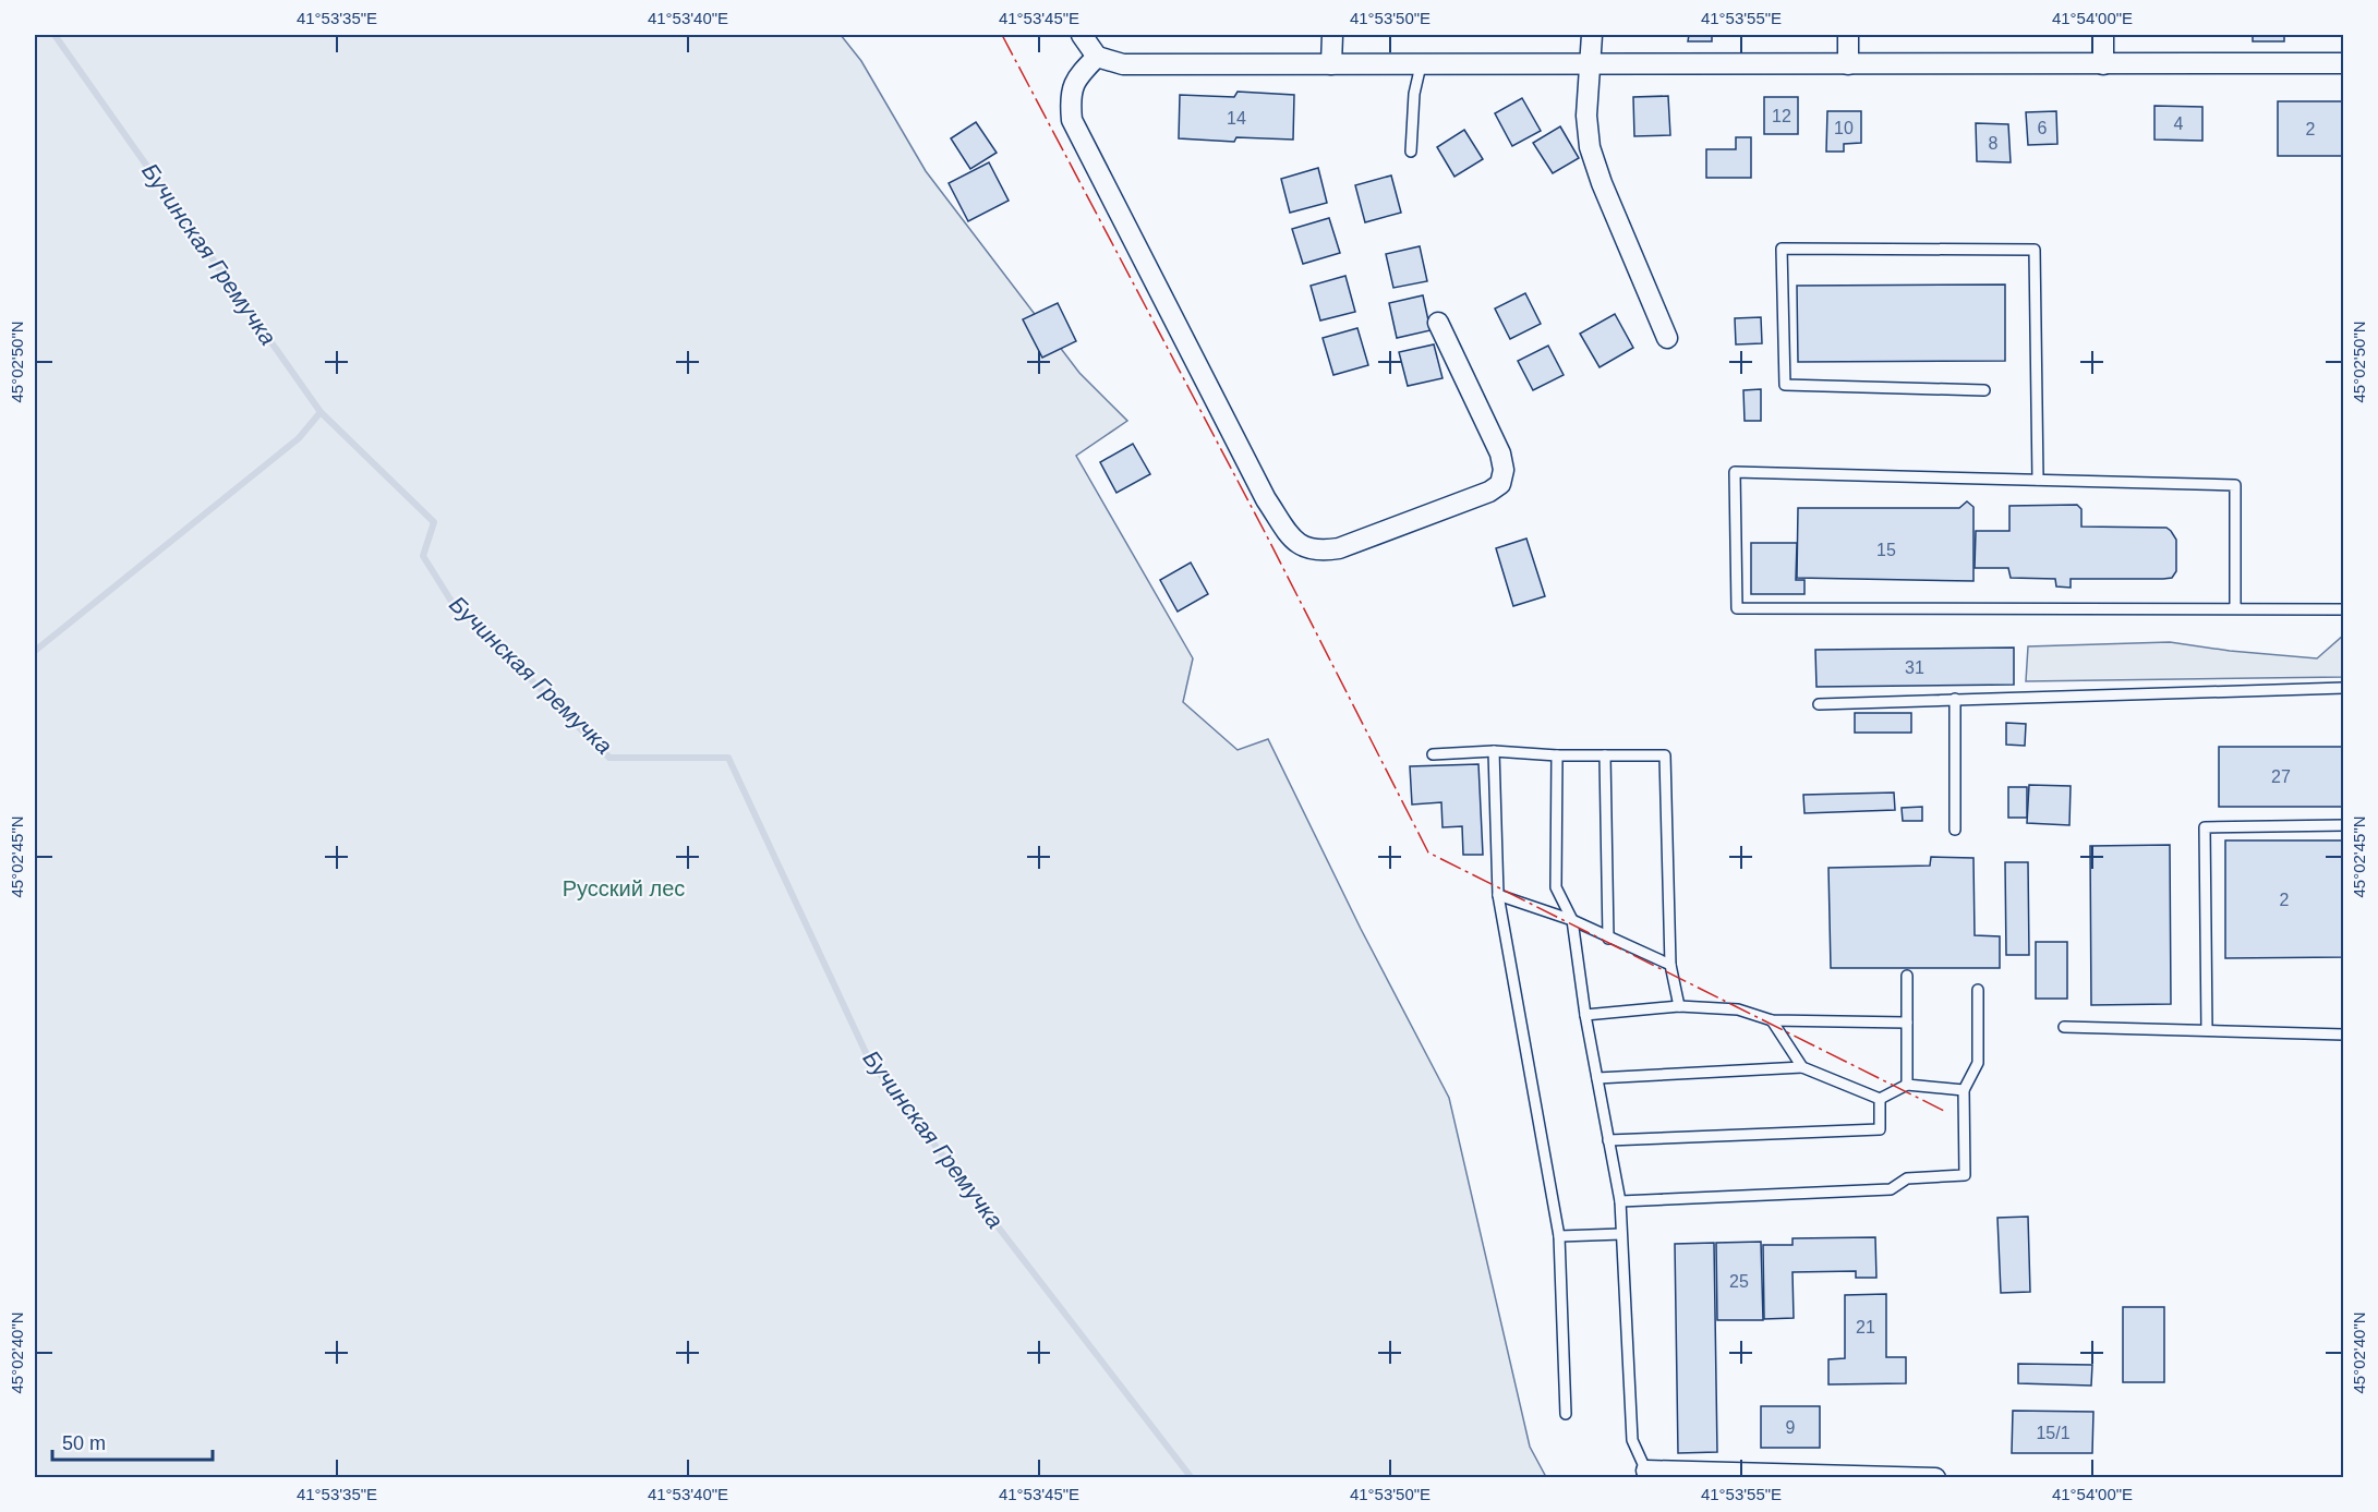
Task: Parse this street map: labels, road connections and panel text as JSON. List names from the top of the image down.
{
  "water": ["Бучинская Гремучка"],
  "parks": ["Русский лес"],
  "house_numbers": [
    "12",
    "14",
    "4",
    "10",
    "6",
    "2",
    "8",
    "15",
    "31",
    "27",
    "2",
    "25",
    "21",
    "9",
    "15/1"
  ],
  "scale_bar": "50 m",
  "coordinates": [
    "41°53'35\"E",
    "41°53'40\"E",
    "41°53'45\"E",
    "41°53'50\"E",
    "41°53'55\"E",
    "41°54'00\"E",
    "45°02'50\"N",
    "45°02'45\"N",
    "45°02'40\"N"
  ]
}
